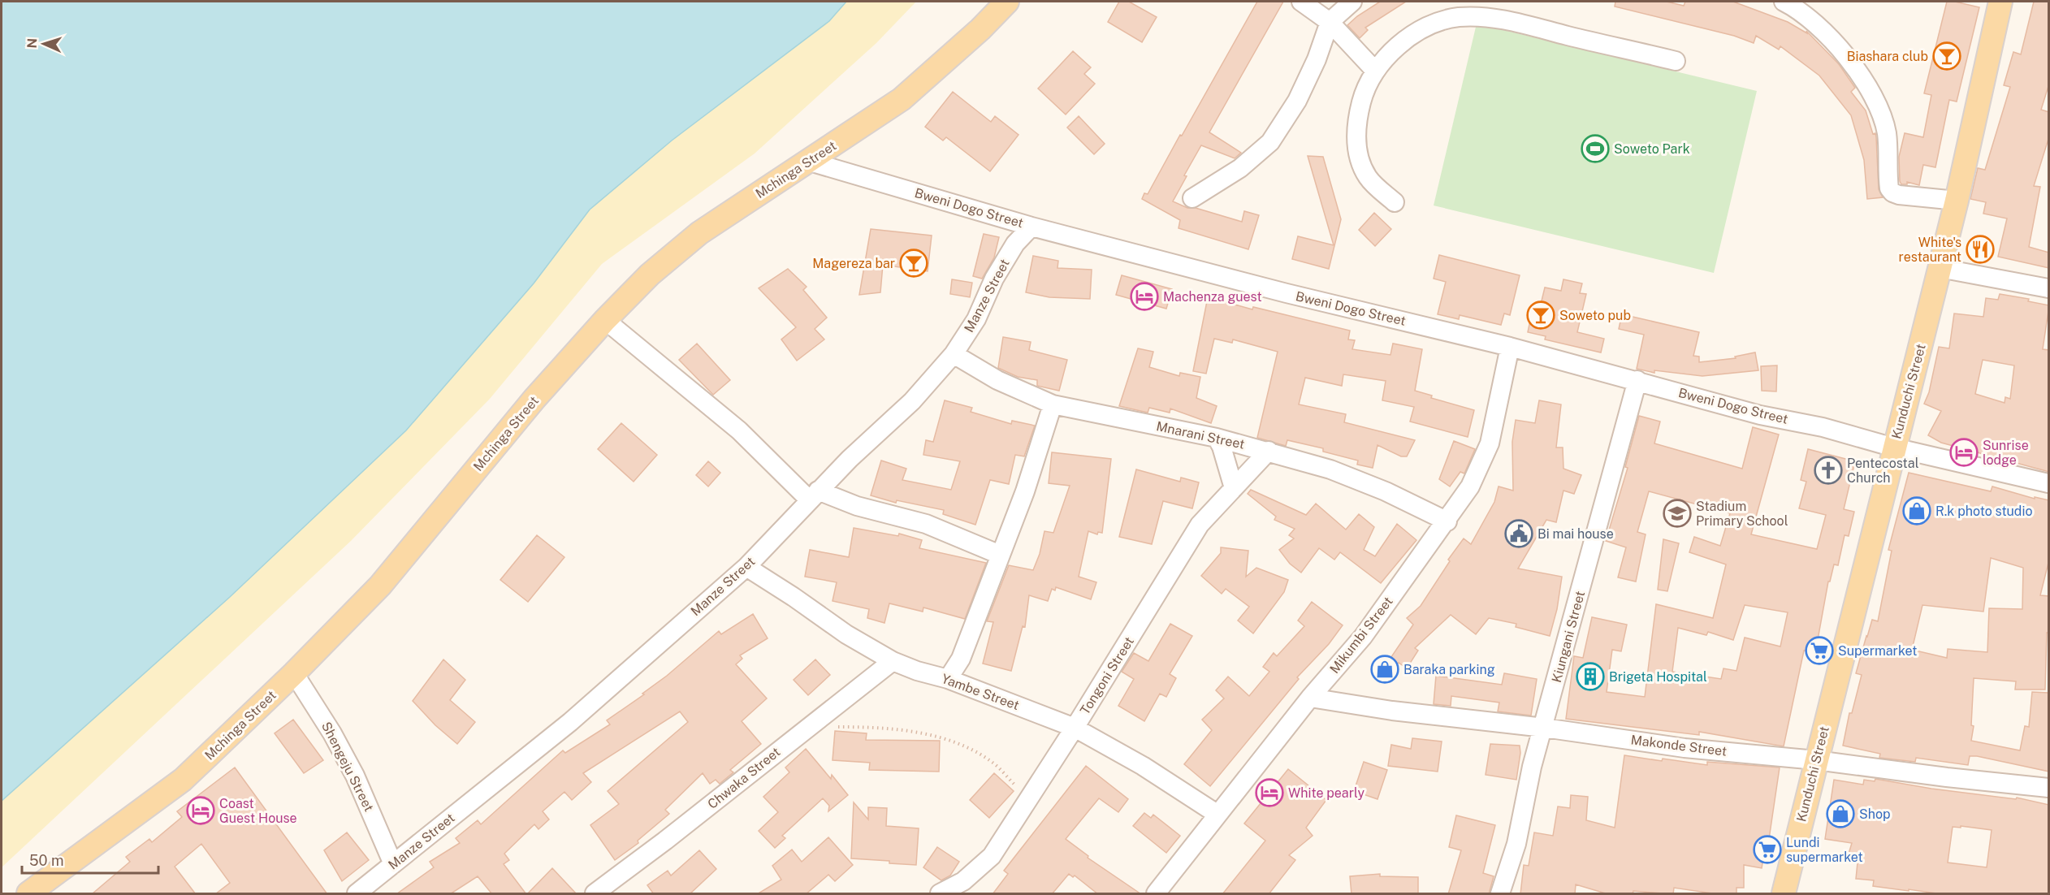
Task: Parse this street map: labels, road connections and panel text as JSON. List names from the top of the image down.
{
  "streets": {
    "main road": ["Mchinga Street", "Kunduchi Street"],
    "street": [
      "Bweni Dogo Street",
      "Manze Street",
      "Mnarani Street",
      "Mikumbi Street",
      "Kiungani Street",
      "Tongoni Street",
      "Yambe Street",
      "Makonde Street",
      "Shengeju Street",
      "Chwaka Street"
    ]
  },
  "crossings": [
    ["Mchinga Street", "Bweni Dogo Street"],
    ["Mchinga Street", "Shengeju Street"],
    ["Bweni Dogo Street", "Manze Street"],
    ["Bweni Dogo Street", "Kunduchi Street"],
    ["Bweni Dogo Street", "Mikumbi Street"],
    ["Bweni Dogo Street", "Kiungani Street"],
    ["Manze Street", "Mnarani Street"],
    ["Manze Street", "Yambe Street"],
    ["Manze Street", "Shengeju Street"],
    ["Kunduchi Street", "Makonde Street"],
    ["Mnarani Street", "Mikumbi Street"],
    ["Mnarani Street", "Tongoni Street"],
    ["Mikumbi Street", "Yambe Street"],
    ["Mikumbi Street", "Makonde Street"],
    ["Kiungani Street", "Makonde Street"],
    ["Tongoni Street", "Yambe Street"],
    ["Yambe Street", "Chwaka Street"]
  ],
  "places": {
    "bar": ["Biashara club", "Magereza bar", "Soweto pub"],
    "sports": ["Soweto Park"],
    "restaurant": ["White's restaurant"],
    "hotel": [
      "Machenza guest",
      "Sunrise lodge",
      "White pearly",
      "Coast Guest House"
    ],
    "church": ["Pentecostal Church"],
    "shop": ["R.k photo studio", "Baraka parking", "Shop"],
    "school or university": ["Stadium Primary School"],
    "public building": ["Bi mai house"],
    "supermarket": ["Supermarket", "Lundi supermarket"],
    "building": ["Brigeta Hospital"]
  },
  "scale_bar": "50 m",
  "north": "left"
}
